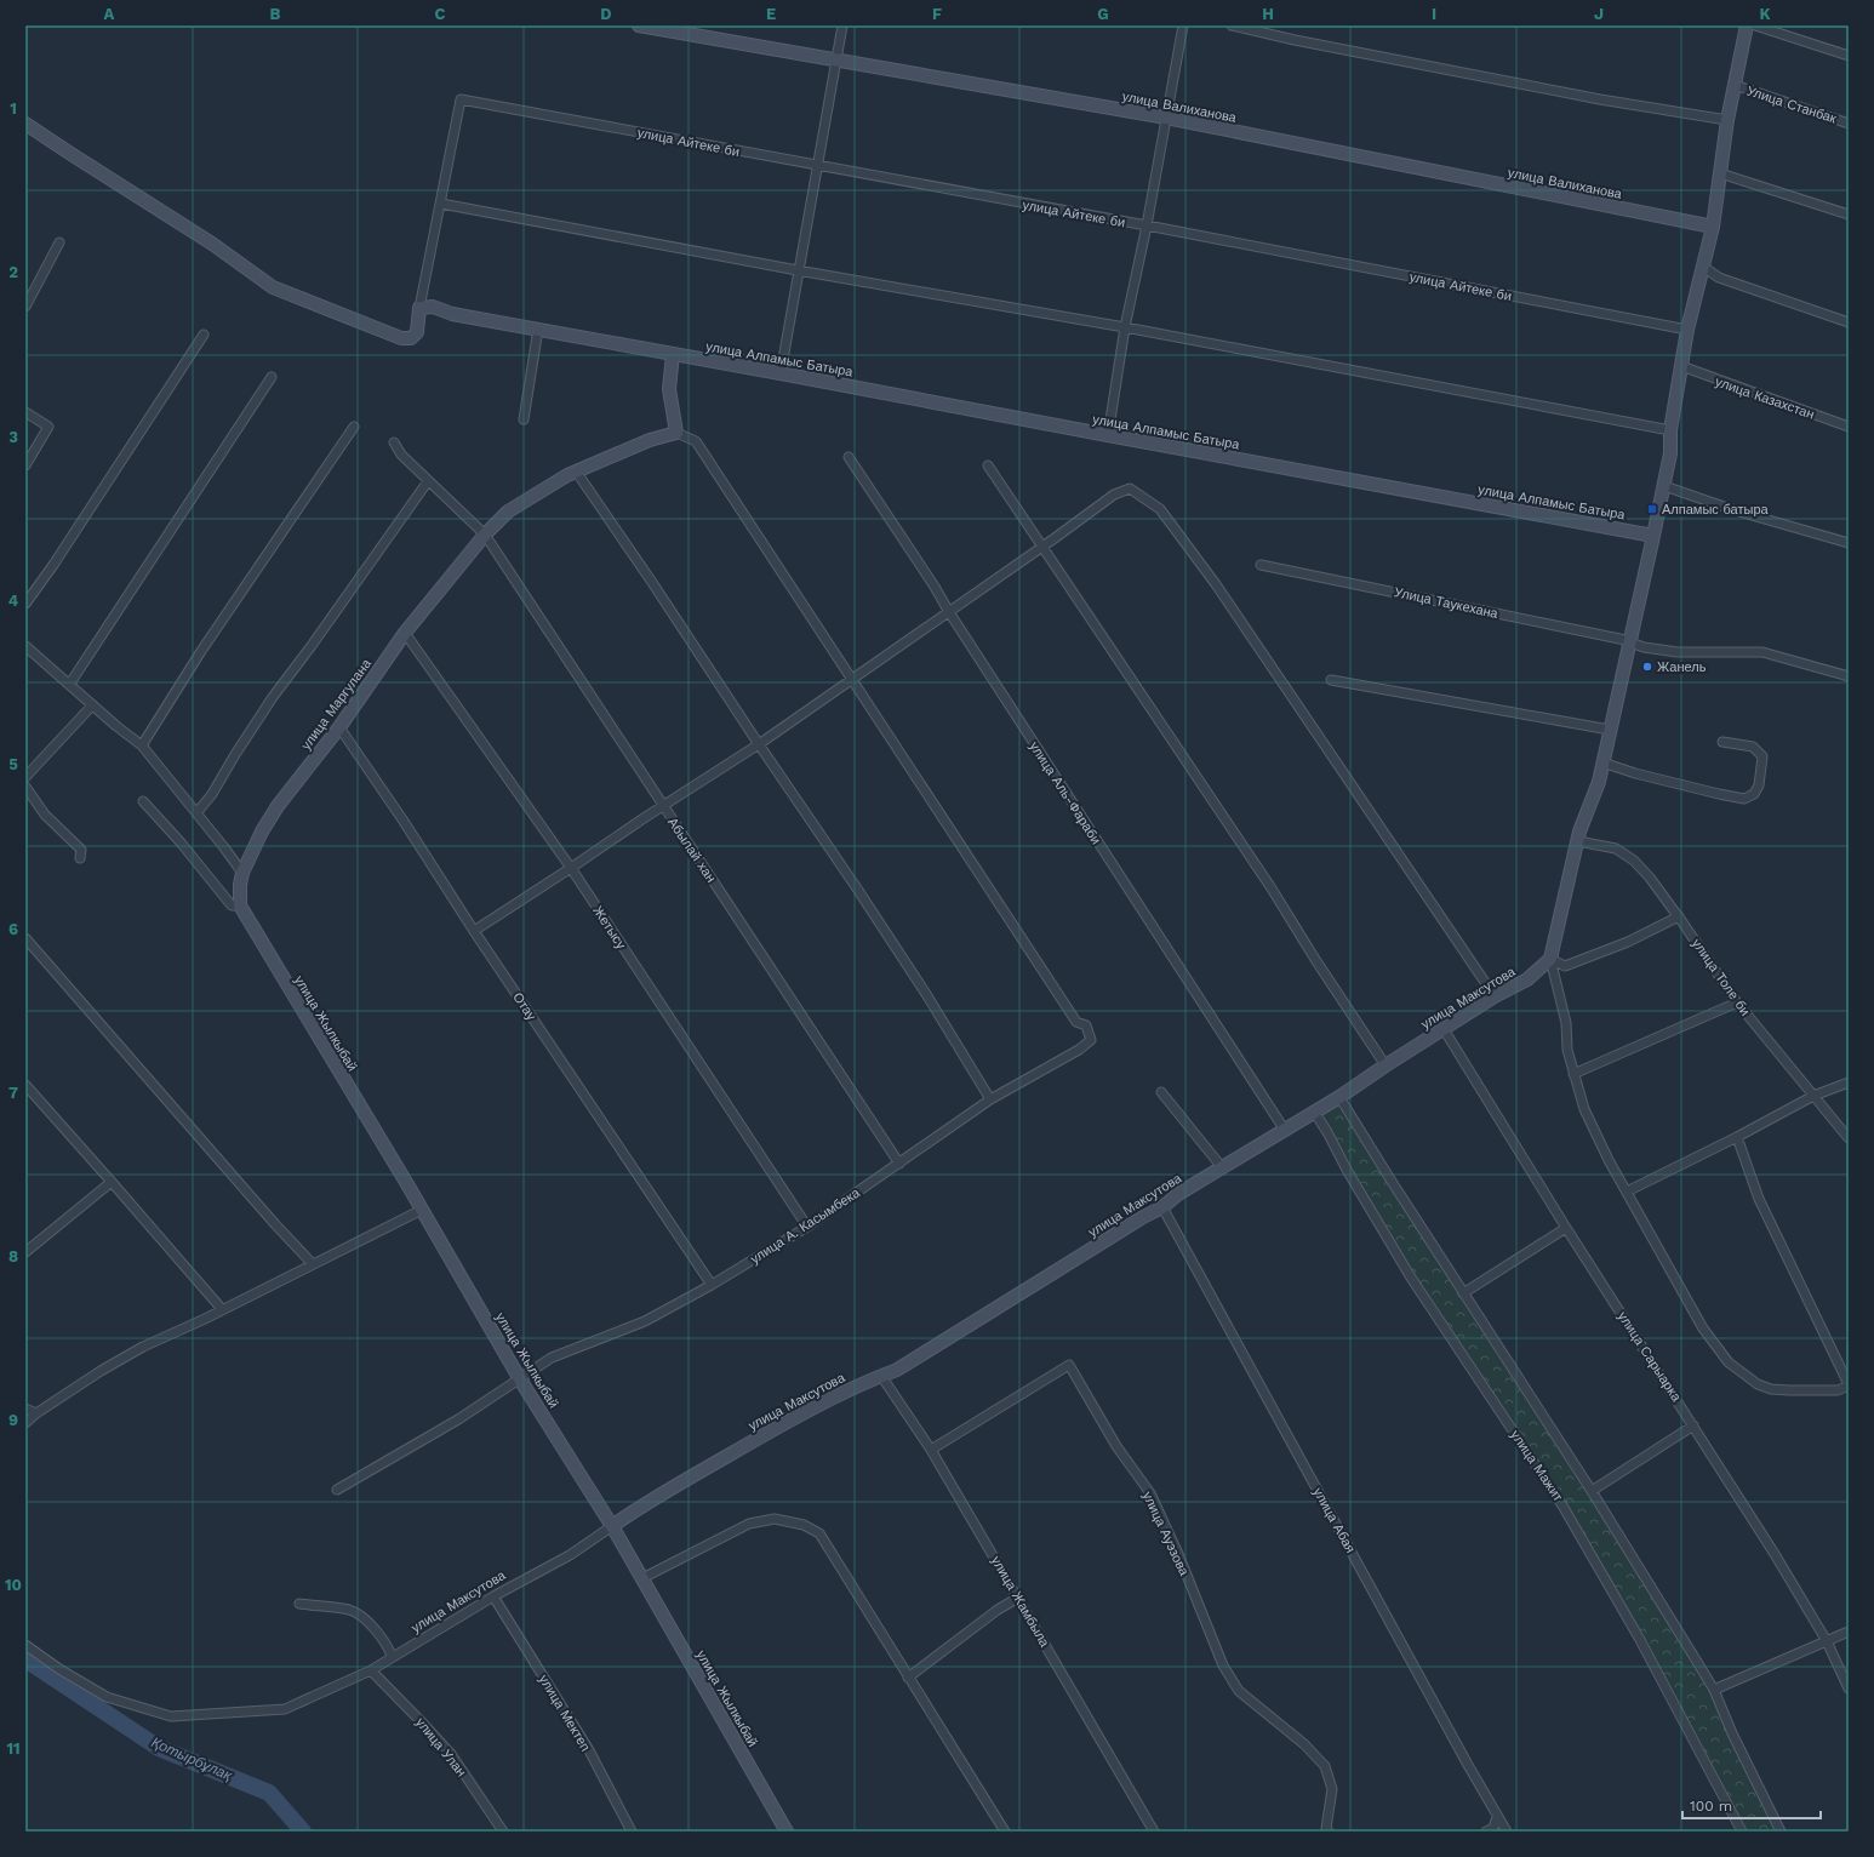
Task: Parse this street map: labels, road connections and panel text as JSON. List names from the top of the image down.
{
  "streets": {
    "street": [
      "Улица Станбак",
      "улица Валиханова",
      "улица Айтеке би",
      "улица Алпамыс Батыра",
      "улица Казахстан",
      "Улица Таукехана",
      "улица Маргулана",
      "улица Аль-Фараби",
      "Абылай хан",
      "Жетысу",
      "улица Толе би",
      "улица Максутова",
      "Отау",
      "улица Жылкыбай",
      "улица А. Касымбека",
      "улица Сарыарка",
      "улица Мажит",
      "улица Абая",
      "улица Ауэзова",
      "улица Жамбыла",
      "улица Мектеп",
      "улица Улан"
    ]
  },
  "crossings": [
    ["улица Маргулана", "Абылай хан"],
    ["улица Маргулана", "Жетысу"],
    ["улица Маргулана", "Отау"],
    ["улица Маргулана", "улица Жылкыбай"],
    ["улица Аль-Фараби", "улица Максутова"],
    ["Абылай хан", "улица А. Касымбека"],
    ["Жетысу", "улица А. Касымбека"],
    ["улица Максутова", "улица Жылкыбай"],
    ["улица Максутова", "улица Сарыарка"],
    ["улица Максутова", "улица Мажит"],
    ["улица Максутова", "улица Абая"],
    ["улица Максутова", "улица Жамбыла"],
    ["улица Максутова", "улица Мектеп"],
    ["улица Максутова", "улица Улан"],
    ["Отау", "улица А. Касымбека"],
    ["улица Жылкыбай", "улица А. Касымбека"],
    ["улица Ауэзова", "улица Жамбыла"]
  ],
  "water": ["Қотырбұлақ"],
  "places": {
    "transit": ["Алпамыс батыра"],
    "other": ["Жанель"]
  },
  "scale_bar": "100 m",
  "grid": {
    "columns": [
      "A",
      "B",
      "C",
      "D",
      "E",
      "F",
      "G",
      "H",
      "I",
      "J",
      "K"
    ],
    "rows": [
      "1",
      "2",
      "3",
      "4",
      "5",
      "6",
      "7",
      "8",
      "9",
      "10",
      "11"
    ]
  }
}
